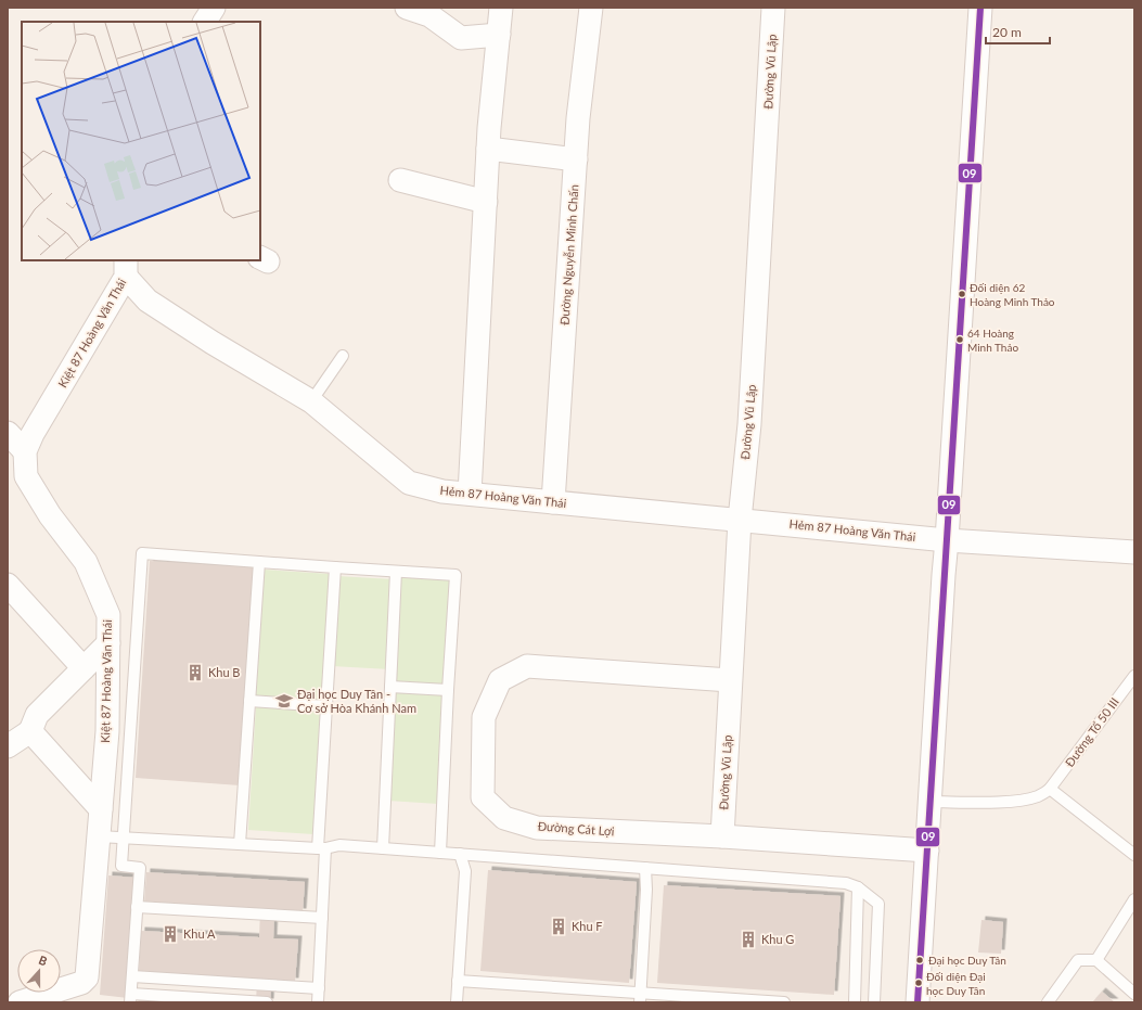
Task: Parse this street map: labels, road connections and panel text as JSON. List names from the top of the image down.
{
  "streets": {
    "street": [
      "Đường Vũ Lập",
      "Đường Nguyễn Minh Chấn",
      "Kiệt 87 Hoàng Văn Thái",
      "Hẻm 87 Hoàng Văn Thái",
      "Đường Cát Lợi"
    ],
    "lane": ["Đường Tổ 50 III"]
  },
  "crossings": [
    ["Đường Vũ Lập", "Hẻm 87 Hoàng Văn Thái"],
    ["Đường Vũ Lập", "Đường Cát Lợi"],
    ["Đường Nguyễn Minh Chấn", "Hẻm 87 Hoàng Văn Thái"],
    ["Kiệt 87 Hoàng Văn Thái", "Hẻm 87 Hoàng Văn Thái"]
  ],
  "places": {
    "other": [
      "Đối diện 62 Hoàng Minh Thảo",
      "64 Hoàng Minh Thảo",
      "Đại học Duy Tân",
      "Đối diện Đại học Duy Tân"
    ],
    "building": [
      "Khu B",
      "Khu F",
      "Khu A",
      "Khu G"
    ],
    "school or university": ["Đại học Duy Tân - Cơ sở Hòa Khánh Nam"]
  },
  "lines": ["transit line 09"],
  "scale_bar": "20 m",
  "north": "top"
}
